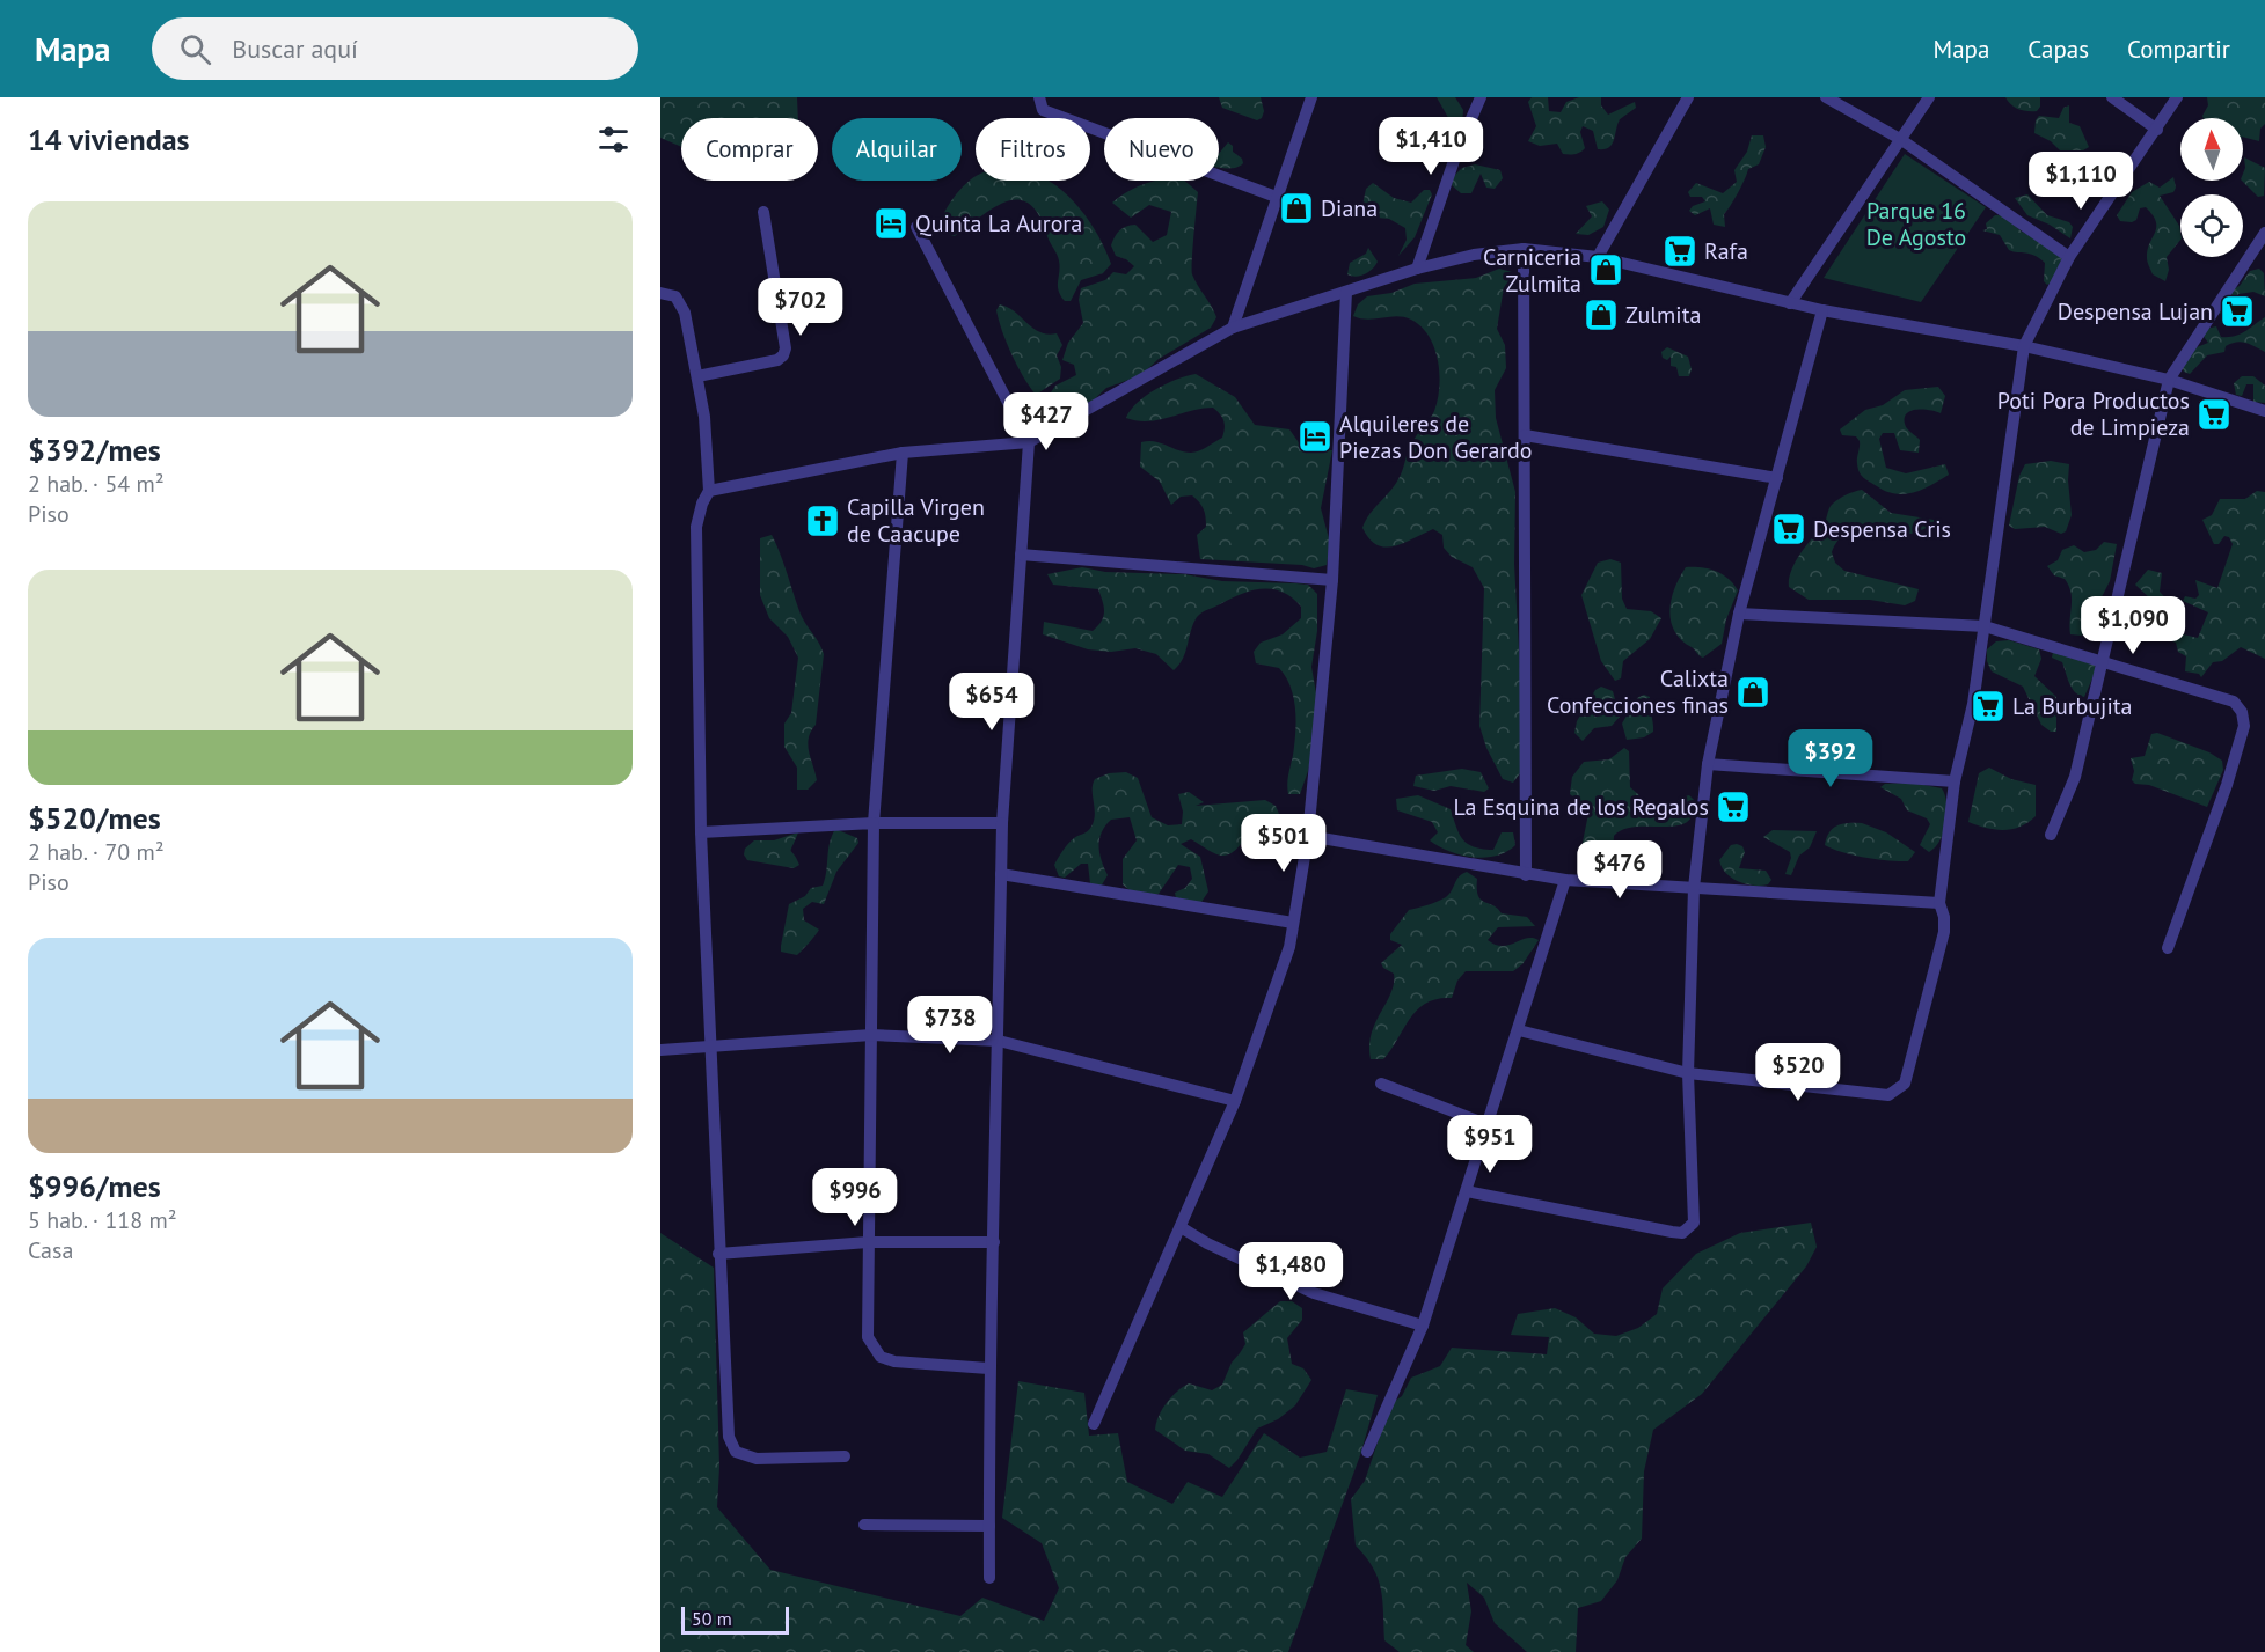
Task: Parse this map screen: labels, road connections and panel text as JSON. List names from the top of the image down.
{
  "parks": ["Parque 16 De Agosto"],
  "places": {
    "shop": [
      "Diana",
      "Carniceria Zulmita",
      "Zulmita",
      "Calixta Confecciones finas"
    ],
    "hotel": ["Quinta La Aurora", "Alquileres de Piezas Don Gerardo"],
    "supermarket": [
      "Rafa",
      "Despensa Lujan",
      "Poti Pora Productos de Limpieza",
      "Despensa Cris",
      "La Burbujita",
      "La Esquina de los Regalos"
    ],
    "church": ["Capilla Virgen de Caacupe"]
  },
  "scale_bar": "50 m",
  "north": "top",
  "page": {
    "header": "Mapa",
    "search": "Buscar aquí",
    "nav": ["Mapa", "Capas", "Compartir"],
    "heading": "14 viviendas",
    "price": [
      "$1,410",
      "$1,110",
      "$702",
      "$427",
      "$1,090",
      "$654",
      "$392",
      "$501",
      "$476",
      "$738",
      "$520",
      "$951",
      "$996",
      "$1,480"
    ],
    "chip": [
      "Comprar",
      "Alquilar",
      "Filtros",
      "Nuevo"
    ],
    "list": [
      {
        "name": "$392/mes",
        "note": "2 hab. · 54 m² · Piso"
      },
      {
        "name": "$520/mes",
        "note": "2 hab. · 70 m² · Piso"
      },
      {
        "name": "$996/mes",
        "note": "5 hab. · 118 m² · Casa"
      }
    ],
    "scale": "50 m"
  }
}
